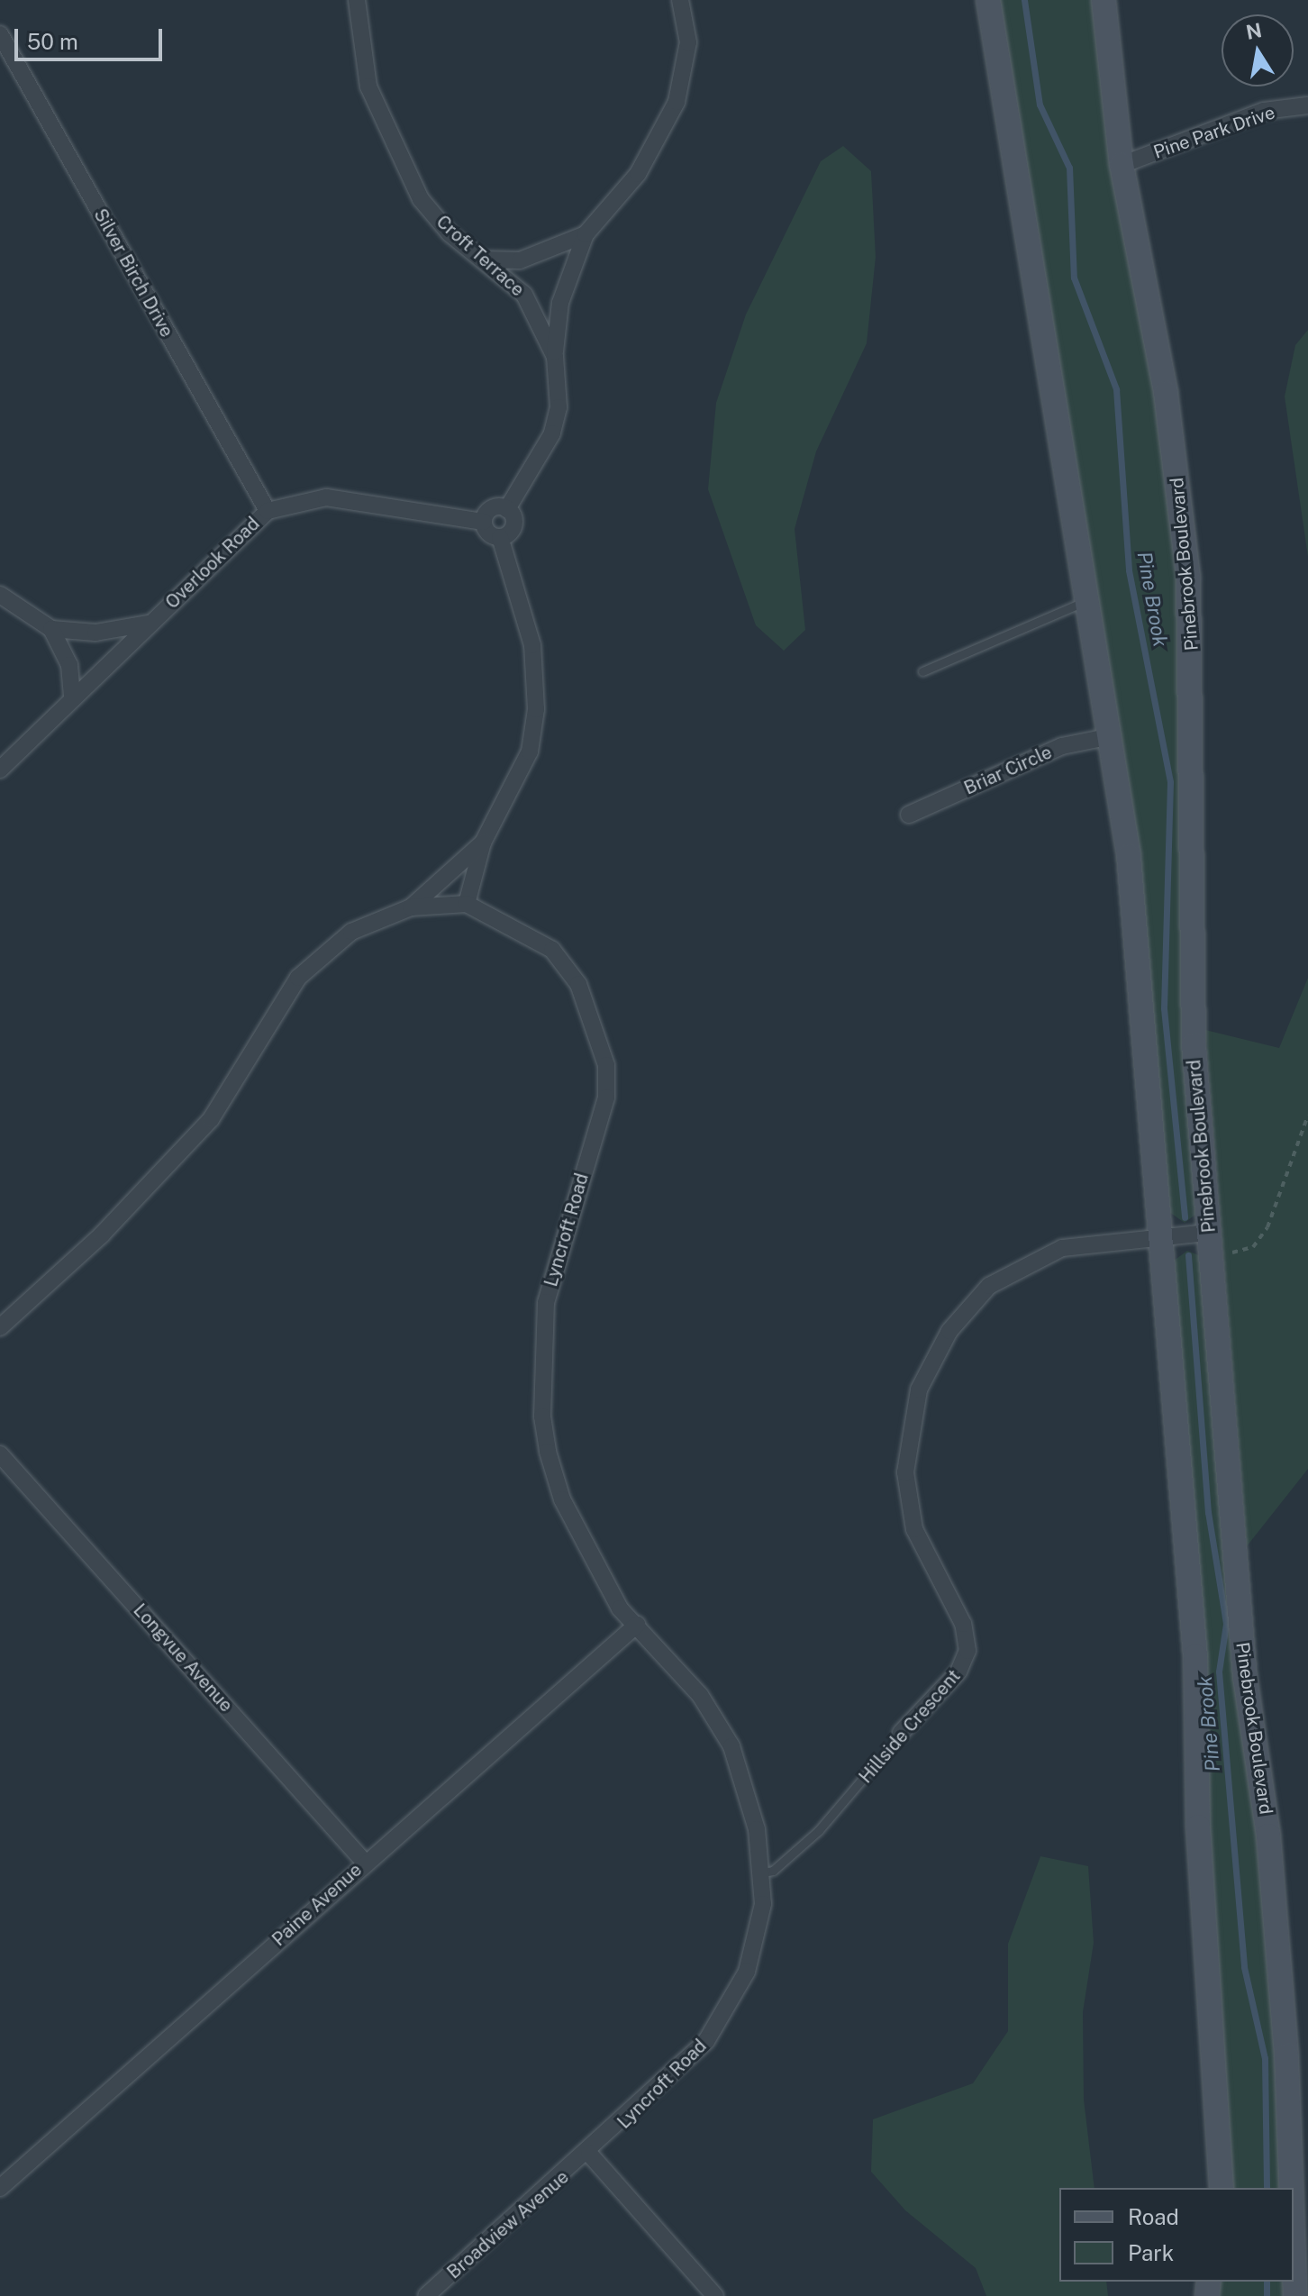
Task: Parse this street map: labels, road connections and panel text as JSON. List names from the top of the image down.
{
  "streets": {
    "street": [
      "Pine Park Drive",
      "Croft Terrace",
      "Silver Birch Drive",
      "Overlook Road",
      "Pinebrook Boulevard",
      "Briar Circle",
      "Lyncroft Road",
      "Longvue Avenue",
      "Hillside Crescent",
      "Paine Avenue",
      "Broadview Avenue"
    ]
  },
  "crossings": [
    ["Pine Park Drive", "Pinebrook Boulevard"],
    ["Silver Birch Drive", "Overlook Road"],
    ["Pinebrook Boulevard", "Hillside Crescent"],
    ["Lyncroft Road", "Hillside Crescent"],
    ["Lyncroft Road", "Paine Avenue"],
    ["Lyncroft Road", "Broadview Avenue"],
    ["Longvue Avenue", "Paine Avenue"]
  ],
  "water": ["Pine Brook"],
  "legend": ["Road", "Park"],
  "scale_bar": "50 m",
  "north": "top"
}
